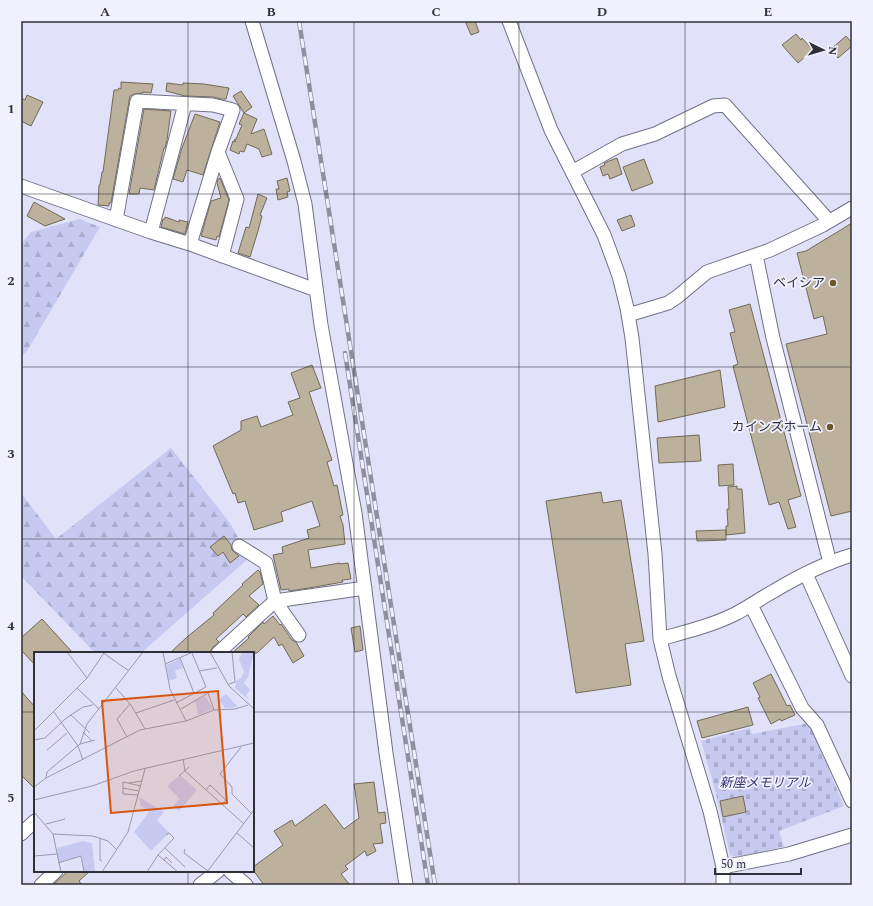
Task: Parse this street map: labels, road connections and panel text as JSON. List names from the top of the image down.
{
  "parks": ["新座メモリアル"],
  "places": ["ベイシア", "カインズホーム"],
  "scale_bar": "50 m",
  "north": "right",
  "grid": {
    "columns": [
      "A",
      "B",
      "C",
      "D",
      "E"
    ],
    "rows": [
      "1",
      "2",
      "3",
      "4",
      "5"
    ]
  }
}
